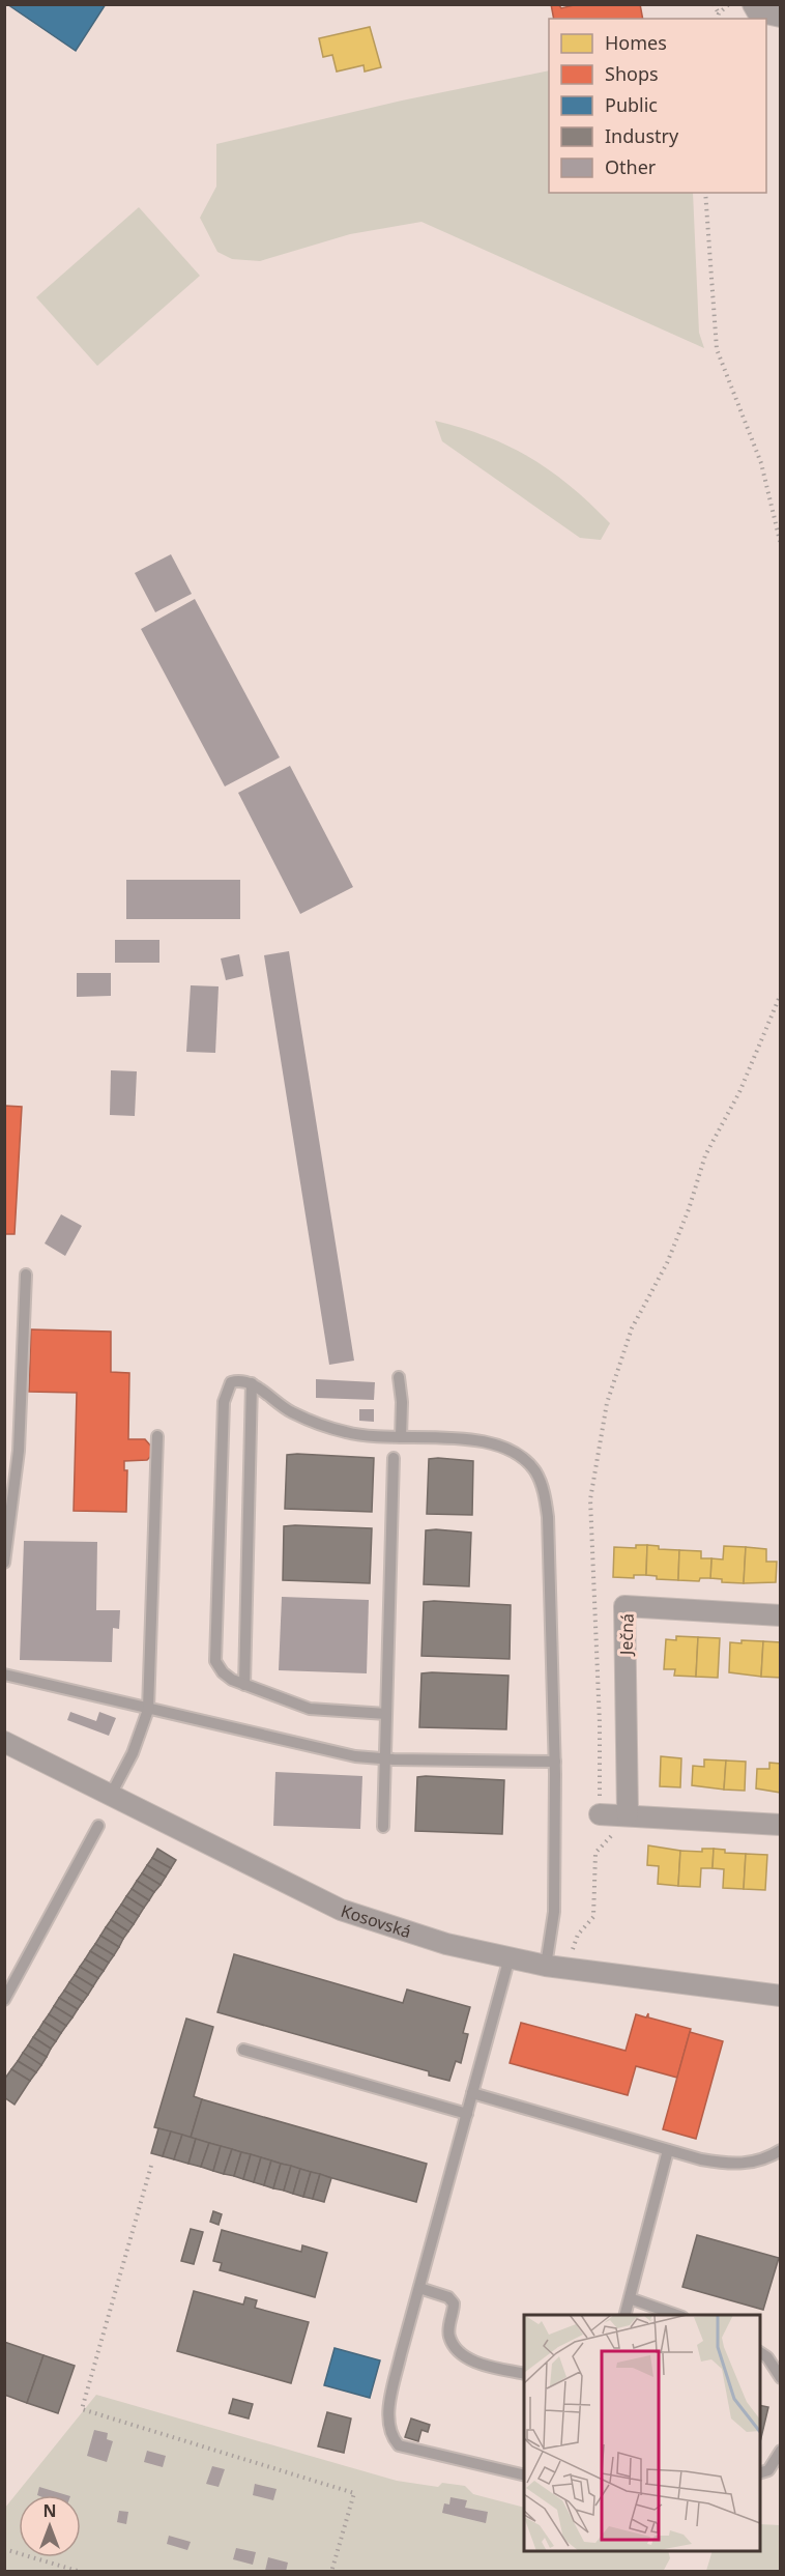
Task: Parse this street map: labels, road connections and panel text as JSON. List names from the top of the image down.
{
  "streets": {
    "street": ["Ječná", "Kosovská"]
  },
  "legend": [
    "Homes",
    "Shops",
    "Public",
    "Industry",
    "Other"
  ],
  "north": "top"
}
